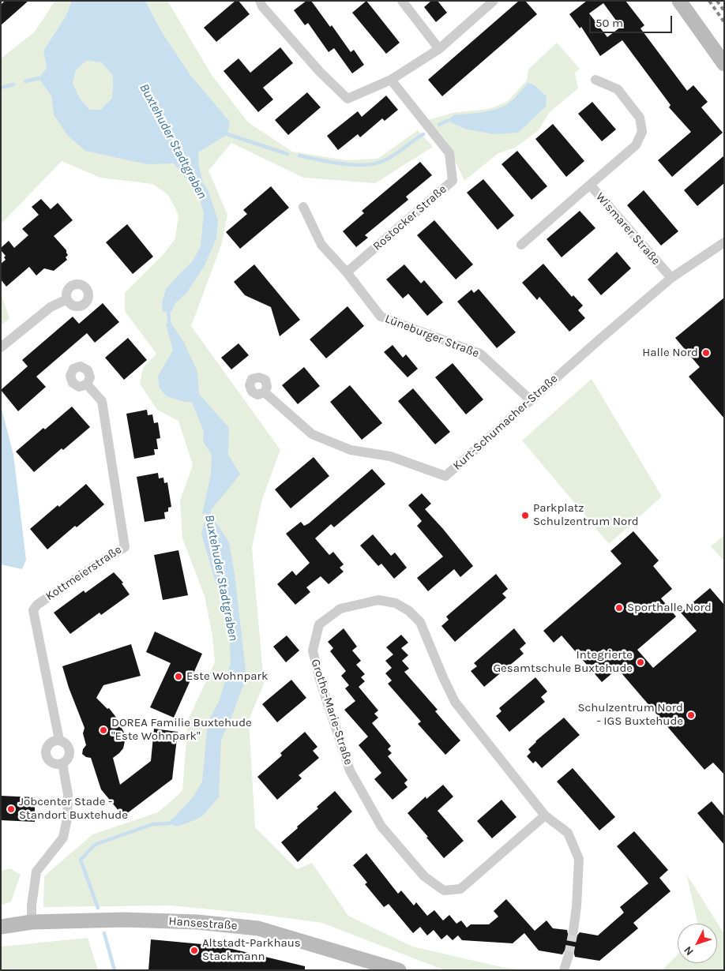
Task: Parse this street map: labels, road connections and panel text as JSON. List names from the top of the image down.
{
  "streets": {
    "street": [
      "Rostocker Straße",
      "Wismarer Straße",
      "Lüneburger Straße",
      "Kurt-Schumacher-Straße",
      "Kottmeierstraße",
      "Grothe-Marie-Straße",
      "Hansestraße"
    ]
  },
  "crossings": [
    ["Rostocker Straße", "Lüneburger Straße"],
    ["Wismarer Straße", "Kurt-Schumacher-Straße"],
    ["Lüneburger Straße", "Kurt-Schumacher-Straße"],
    ["Kottmeierstraße", "Hansestraße"]
  ],
  "water": ["Buxtehuder Stadtgraben"],
  "places": [
    "Halle Nord",
    "Parkplatz Schulzentrum Nord",
    "Sporthalle Nord",
    "Integrierte Gesamtschule Buxtehude",
    "Este Wohnpark",
    "Schulzentrum Nord - IGS Buxtehude",
    "DOREA Familie Buxtehude \"Este Wohnpark\"",
    "Jobcenter Stade - Standort Buxtehude",
    "Altstadt-Parkhaus Stackmann"
  ],
  "scale_bar": "50 m",
  "north": "bottom left"
}
